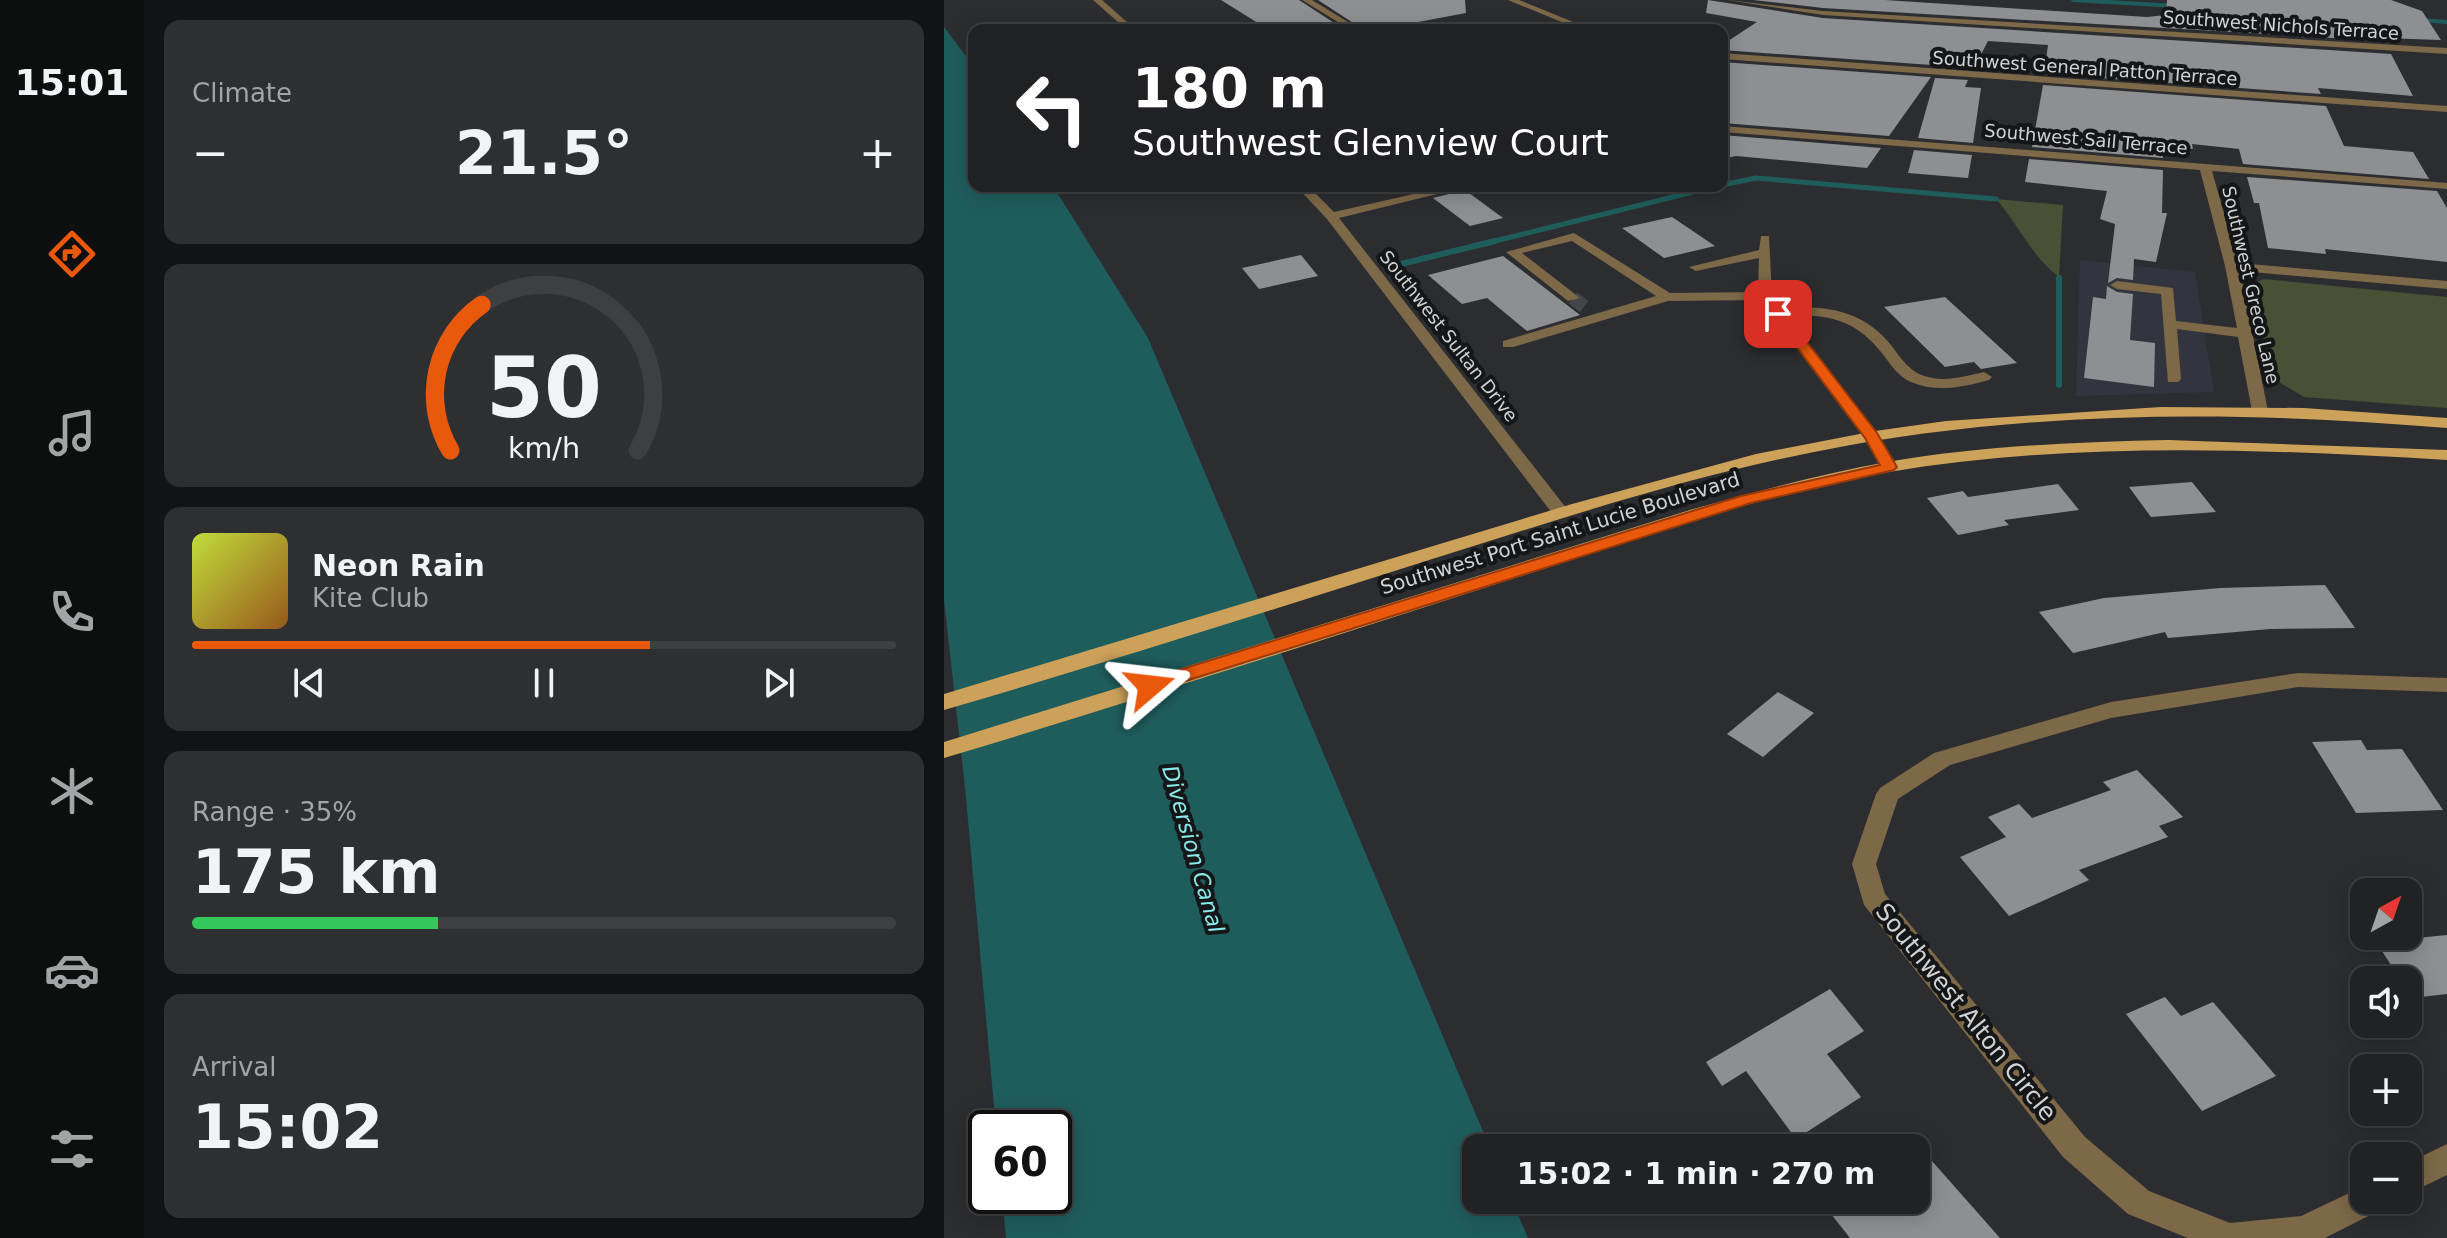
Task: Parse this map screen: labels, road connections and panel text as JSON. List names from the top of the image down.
{
  "streets": {
    "main road": ["Southwest Port Saint Lucie Boulevard"],
    "street": [
      "Southwest Nichols Terrace",
      "Southwest General Patton Terrace",
      "Southwest Sail Terrace",
      "Southwest Greco Lane",
      "Southwest Sultan Drive",
      "Southwest Alton Circle"
    ]
  },
  "crossings": [
    ["Southwest Sail Terrace", "Southwest Greco Lane"],
    ["Southwest Greco Lane", "Southwest Port Saint Lucie Boulevard"],
    ["Southwest Sultan Drive", "Southwest Port Saint Lucie Boulevard"]
  ],
  "water": ["Diversion Canal"],
  "north": "top right",
  "page": {
    "tabs": "15:01",
    "tile": [
      "Climate",
      ["Range · 35%", "175 km"],
      ["Arrival", "15:02"]
    ],
    "turn": ["180 m", "Southwest Glenview Court"],
    "heat": ["−", "21.5°", "+"],
    "song": ["Neon Rain", "Kite Club"],
    "map_buttons": ["+", "−"],
    "limit": "60",
    "trip": "15:02 · 1 min · 270 m",
    "gauge": ["50", "km/h"]
  }
}
